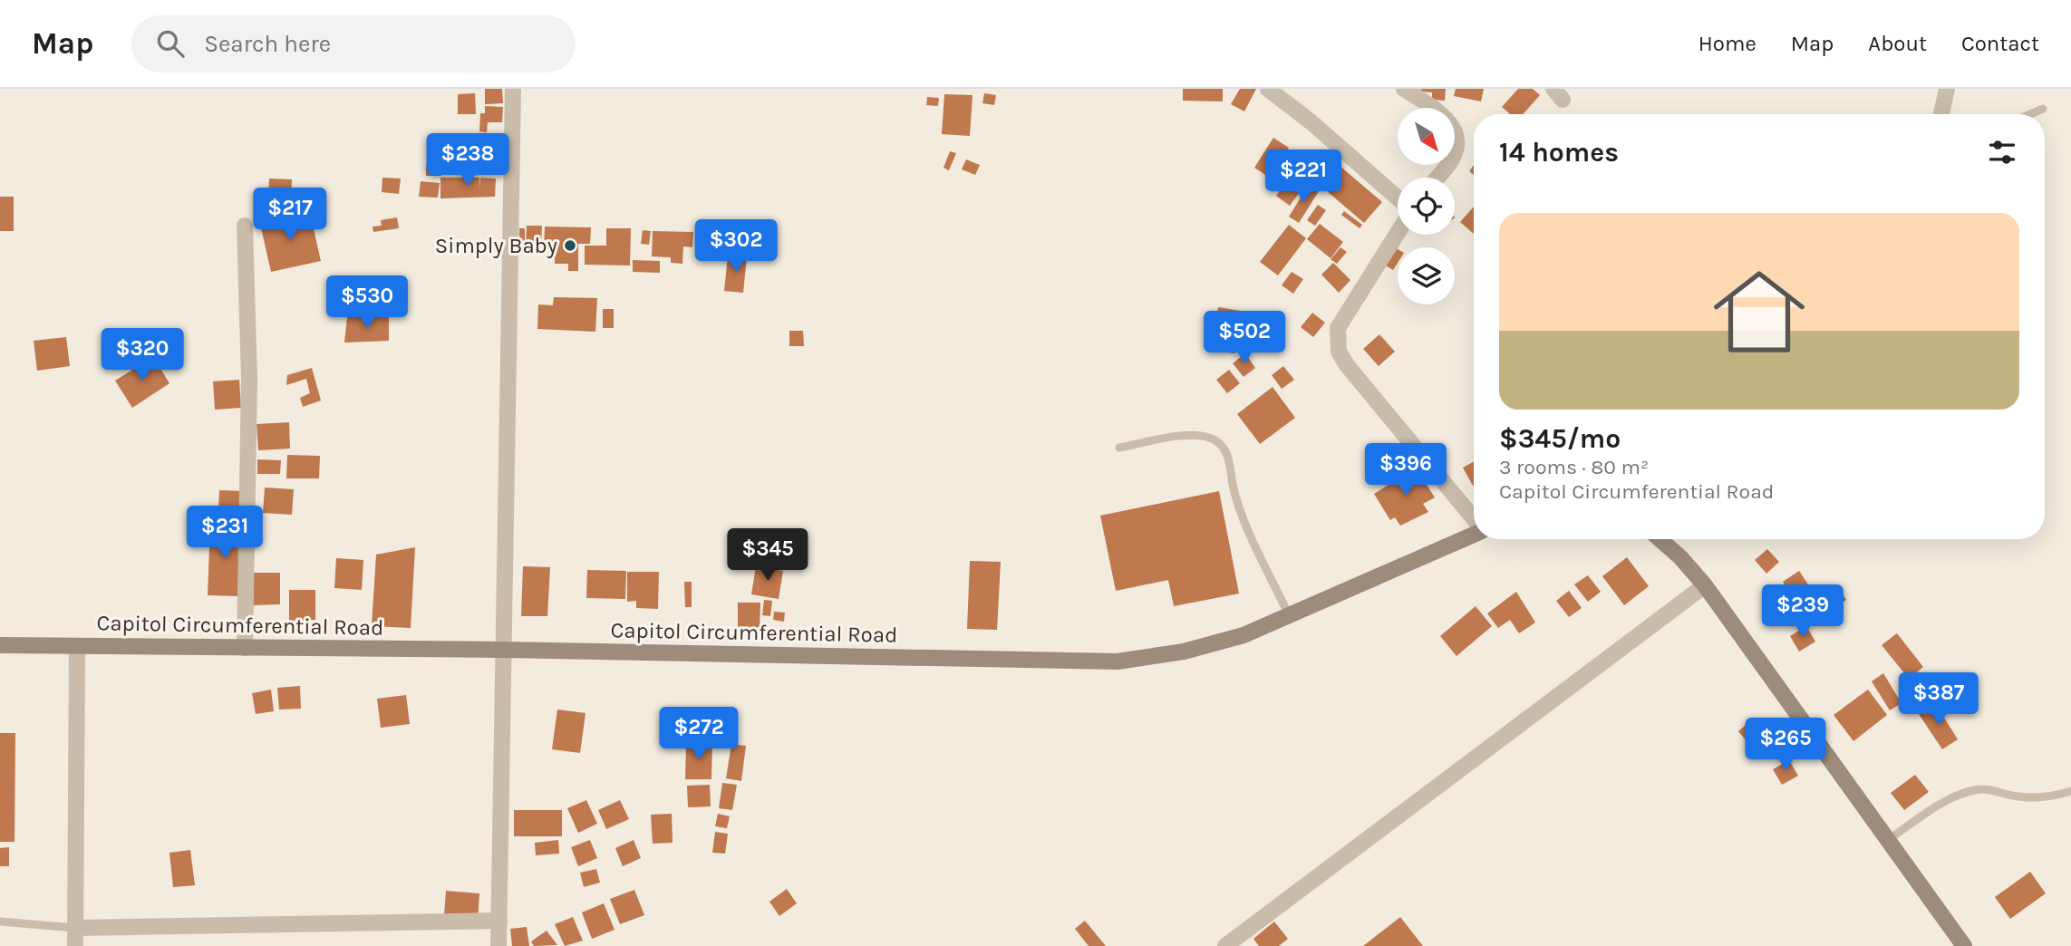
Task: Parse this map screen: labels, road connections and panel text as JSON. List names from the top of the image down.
{
  "streets": {
    "main road": ["Capitol Circumferential Road"]
  },
  "places": ["Simply Baby"],
  "north": "bottom right",
  "page": {
    "header": "Map",
    "search": "Search here",
    "nav": [
      "Home",
      "Map",
      "About",
      "Contact"
    ],
    "heading": "14 homes",
    "price": [
      "$238",
      "$221",
      "$217",
      "$302",
      "$530",
      "$502",
      "$320",
      "$396",
      "$231",
      "$345",
      "$239",
      "$387",
      "$272",
      "$265"
    ],
    "list": [
      {
        "name": "$345/mo",
        "note": "3 rooms · 80 m² · Capitol Circumferential Road"
      }
    ]
  }
}
